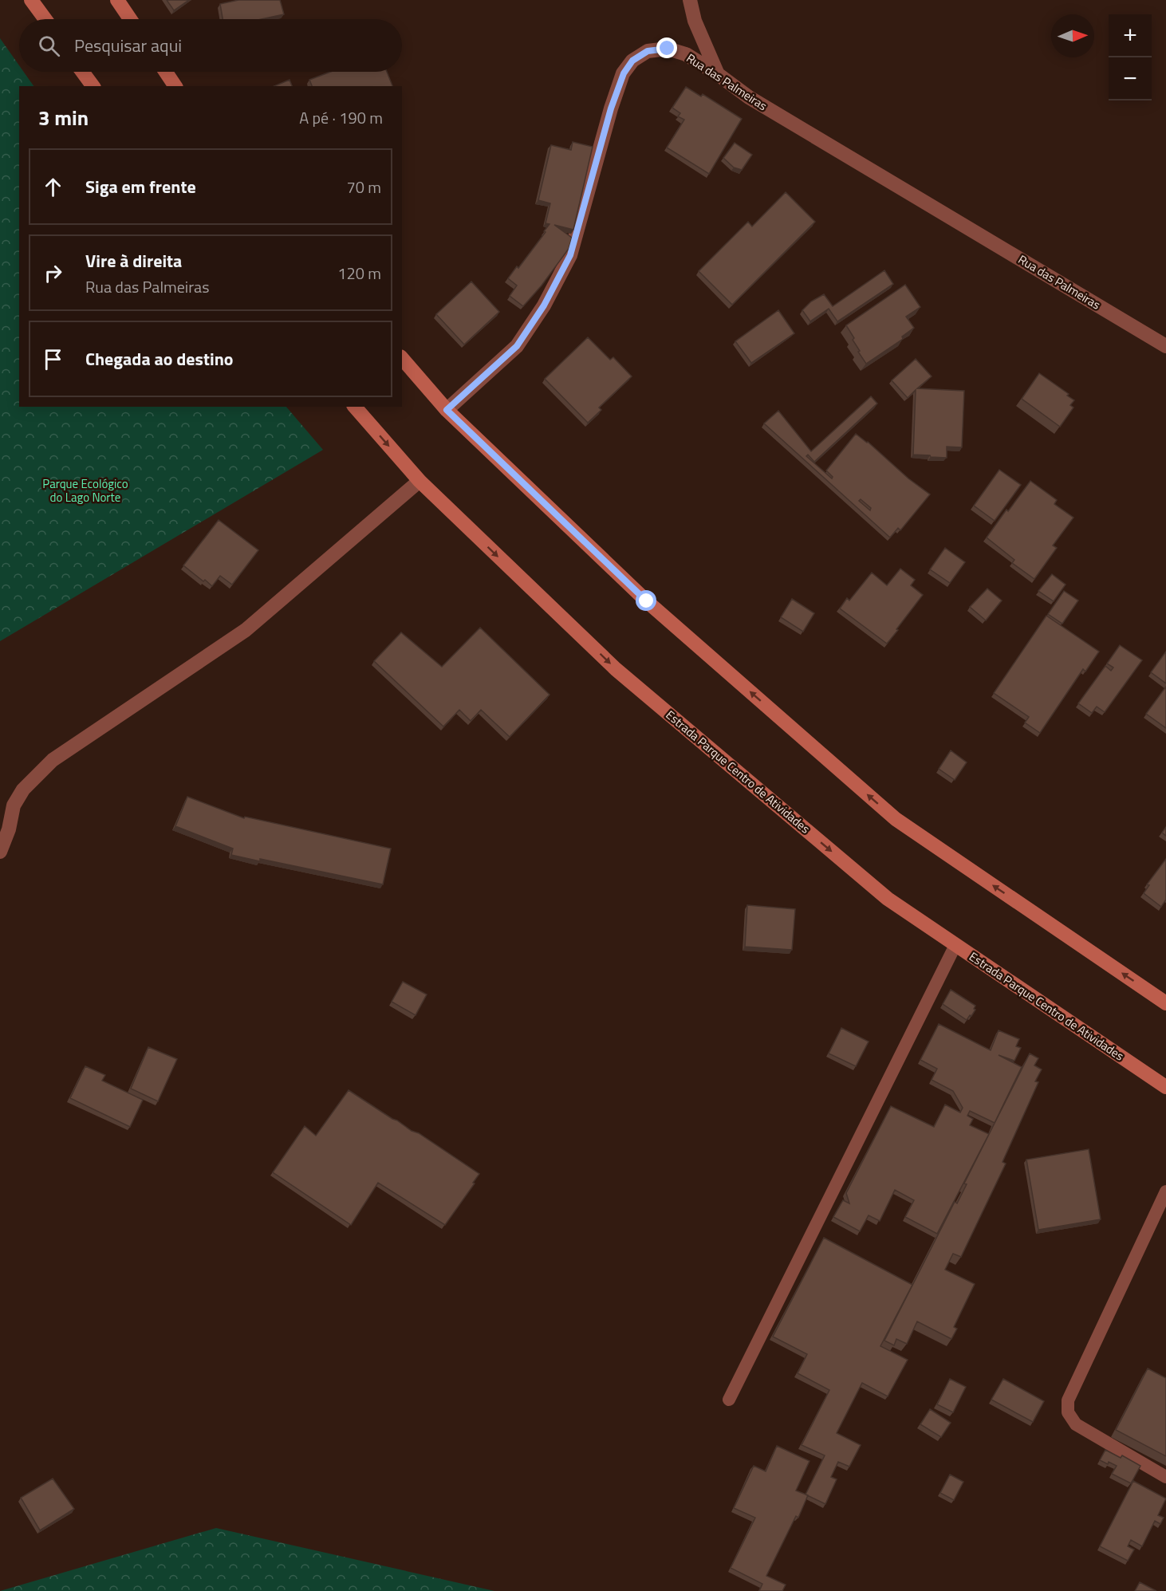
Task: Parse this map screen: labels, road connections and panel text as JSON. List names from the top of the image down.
{
  "streets": {
    "main road": ["Estrada Parque Centro de Atividades"],
    "street": ["Rua das Palmeiras"]
  },
  "parks": ["Parque Ecológico do Lago Norte"],
  "north": "right",
  "page": {
    "map_buttons": ["+", "−"],
    "search": "Pesquisar aqui",
    "heading": ["3 min", "A pé · 190 m"],
    "list": [
      ["Siga em frente", "70 m"],
      ["Vire à direita", "Rua das Palmeiras", "120 m"],
      "Chegada ao destino"
    ]
  }
}
